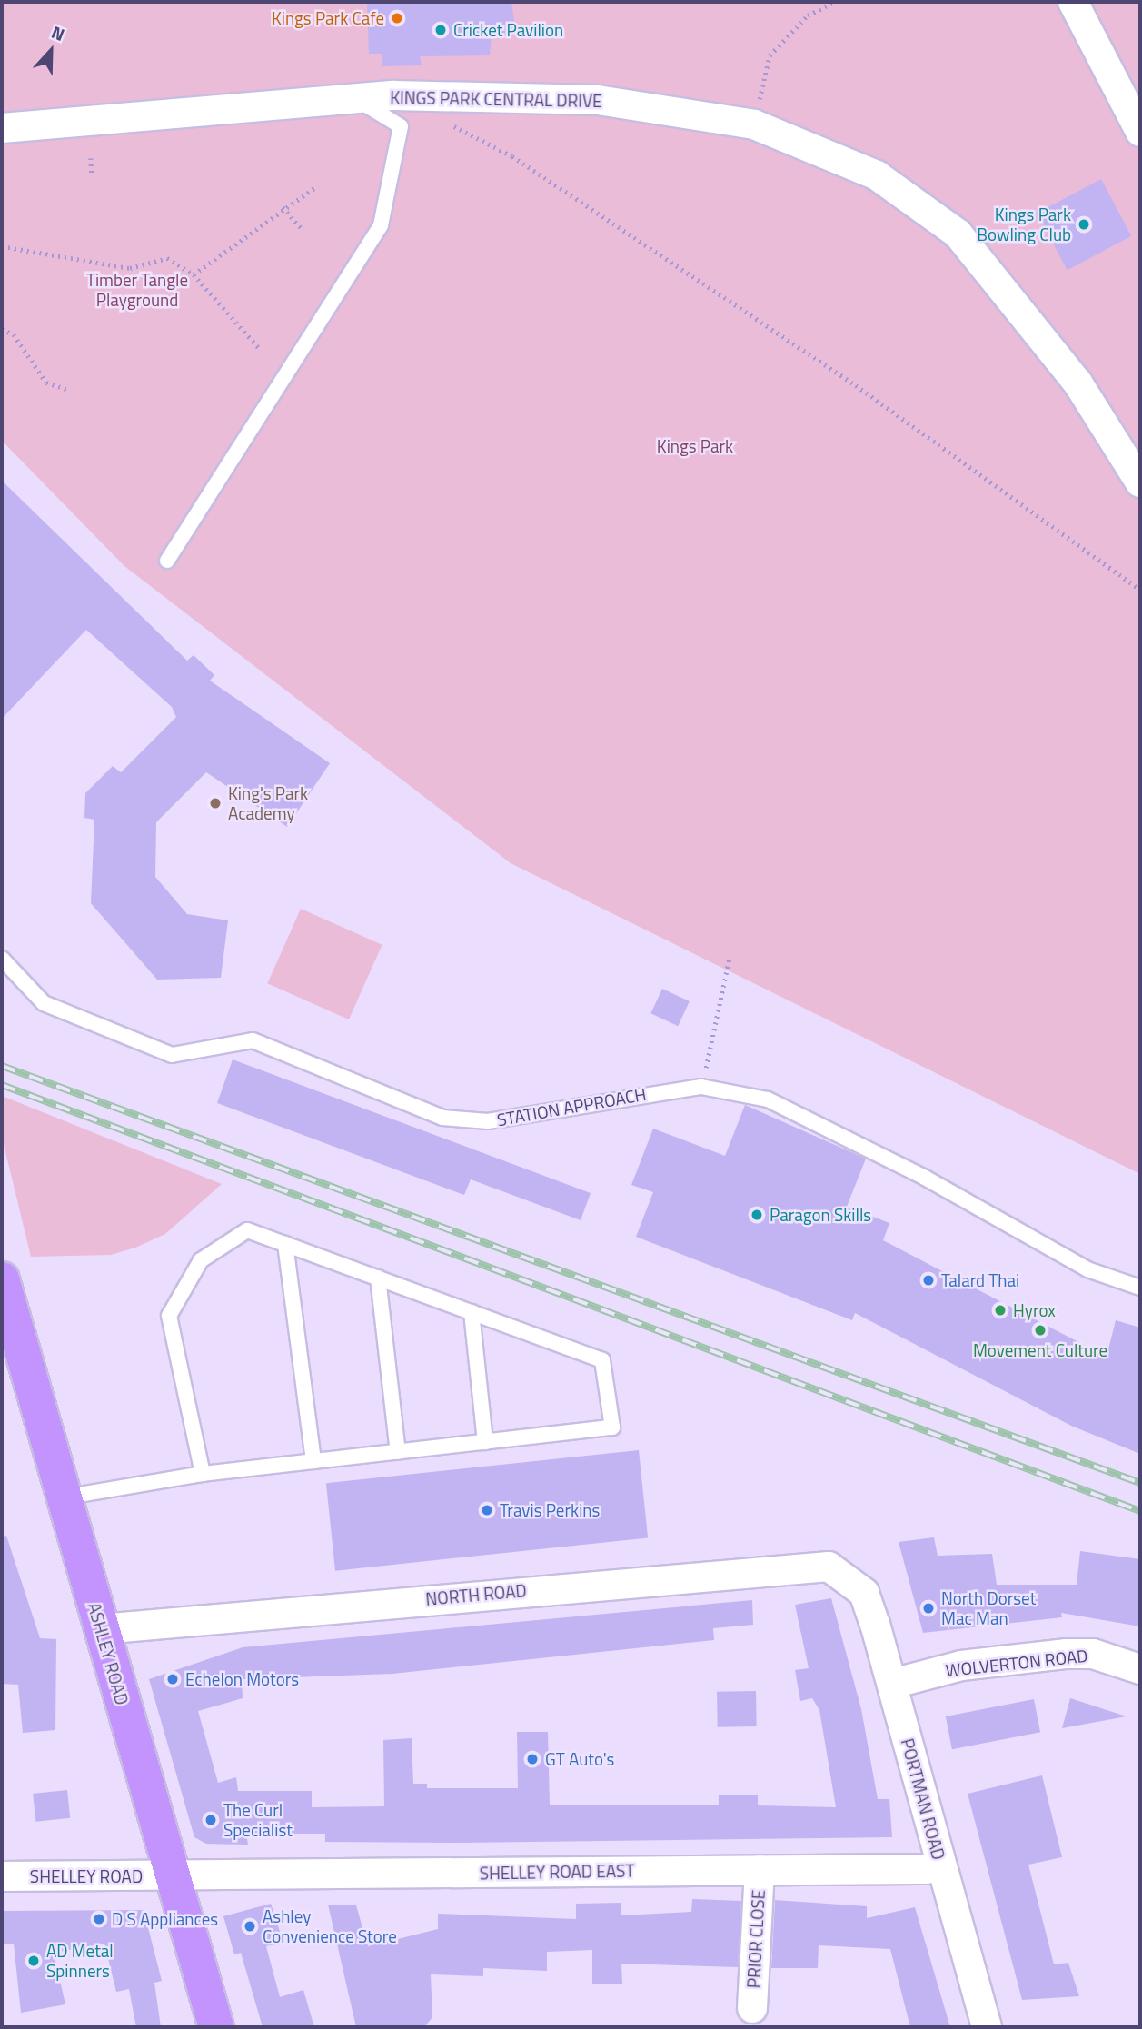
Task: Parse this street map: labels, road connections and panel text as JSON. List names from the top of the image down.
{
  "streets": {
    "main road": ["ASHLEY ROAD"],
    "street": [
      "KINGS PARK CENTRAL DRIVE",
      "NORTH ROAD",
      "WOLVERTON ROAD",
      "PORTMAN ROAD",
      "SHELLEY ROAD EAST",
      "SHELLEY ROAD",
      "PRIOR CLOSE"
    ],
    "lane": ["STATION APPROACH"]
  },
  "crossings": [
    ["NORTH ROAD", "ASHLEY ROAD"],
    ["NORTH ROAD", "PORTMAN ROAD"],
    ["ASHLEY ROAD", "SHELLEY ROAD EAST"],
    ["ASHLEY ROAD", "SHELLEY ROAD"],
    ["WOLVERTON ROAD", "PORTMAN ROAD"],
    ["PORTMAN ROAD", "SHELLEY ROAD EAST"],
    ["SHELLEY ROAD EAST", "SHELLEY ROAD"],
    ["SHELLEY ROAD EAST", "PRIOR CLOSE"]
  ],
  "parks": ["Timber Tangle Playground", "Kings Park"],
  "places": [
    "Kings Park Cafe",
    "Cricket Pavilion",
    "Kings Park Bowling Club",
    "King's Park Academy",
    "Paragon Skills",
    "Talard Thai",
    "Hyrox",
    "Movement Culture",
    "Travis Perkins",
    "North Dorset Mac Man",
    "Echelon Motors",
    "GT Auto's",
    "The Curl Specialist",
    "D S Appliances",
    "Ashley Convenience Store",
    "AD Metal Spinners"
  ],
  "north": "top"
}
